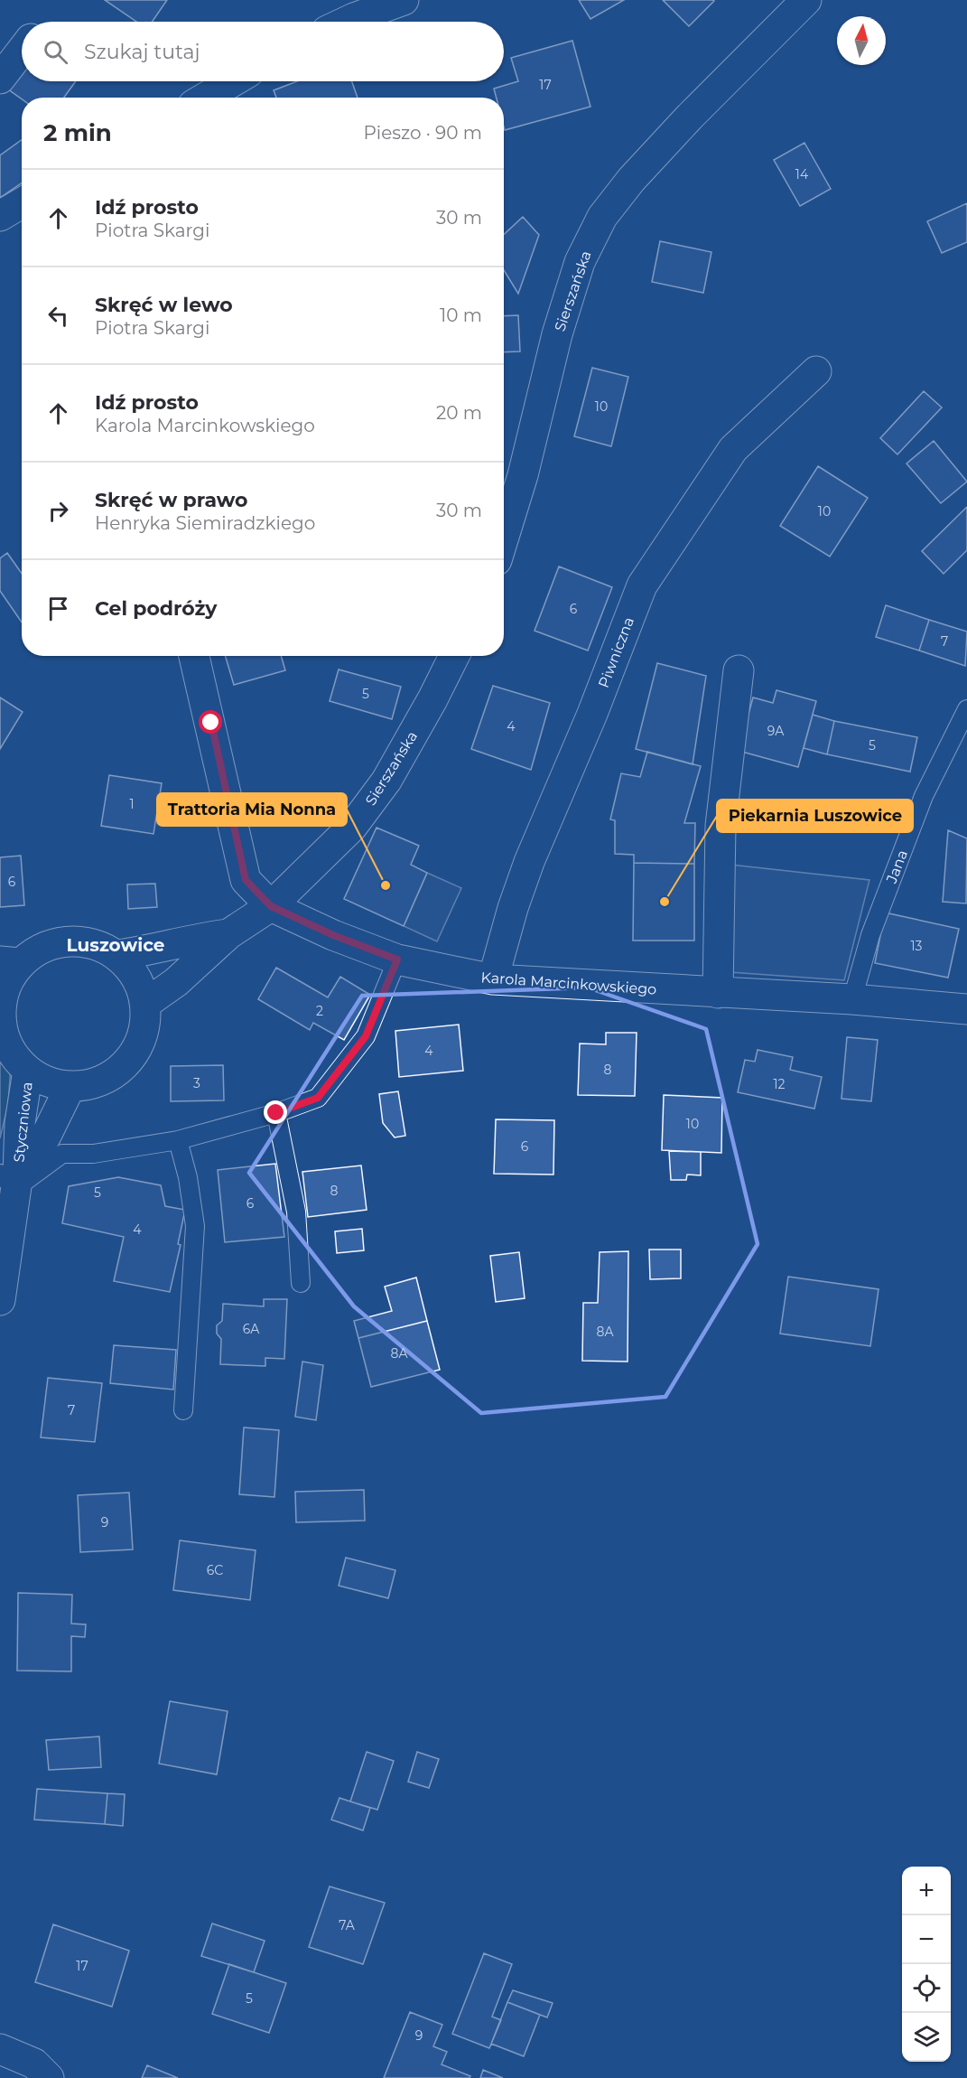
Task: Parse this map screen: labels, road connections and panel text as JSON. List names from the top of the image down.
{
  "streets": {
    "street": [
      "Sierszańska",
      "Piwniczna",
      "Karola Marcinkowskiego",
      "Styczniowa"
    ],
    "lane": ["Jana"]
  },
  "crossings": [
    ["Sierszańska", "Karola Marcinkowskiego"],
    ["Sierszańska", "Styczniowa"],
    ["Piwniczna", "Karola Marcinkowskiego"],
    ["Jana", "Karola Marcinkowskiego"]
  ],
  "districts": ["Luszowice"],
  "places": ["Trattoria Mia Nonna", "Piekarnia Luszowice"],
  "house_numbers": [
    "17",
    "14",
    "10",
    "10",
    "6",
    "7",
    "5",
    "4",
    "9A",
    "5",
    "1",
    "6",
    "13",
    "2",
    "4",
    "8",
    "3",
    "12",
    "10",
    "6",
    "8",
    "5",
    "6",
    "4",
    "6A",
    "8A",
    "8A",
    "7",
    "9",
    "6C",
    "7A",
    "17",
    "5",
    "9"
  ],
  "north": "top",
  "page": {
    "search": "Szukaj tutaj",
    "heading": ["2 min", "Pieszo · 90 m"],
    "list": [
      ["Idź prosto", "Piotra Skargi", "30 m"],
      ["Skręć w lewo", "Piotra Skargi", "10 m"],
      ["Idź prosto", "Karola Marcinkowskiego", "20 m"],
      ["Skręć w prawo", "Henryka Siemiradzkiego", "30 m"],
      "Cel podróży"
    ],
    "map_buttons": ["+", "−"]
  }
}
